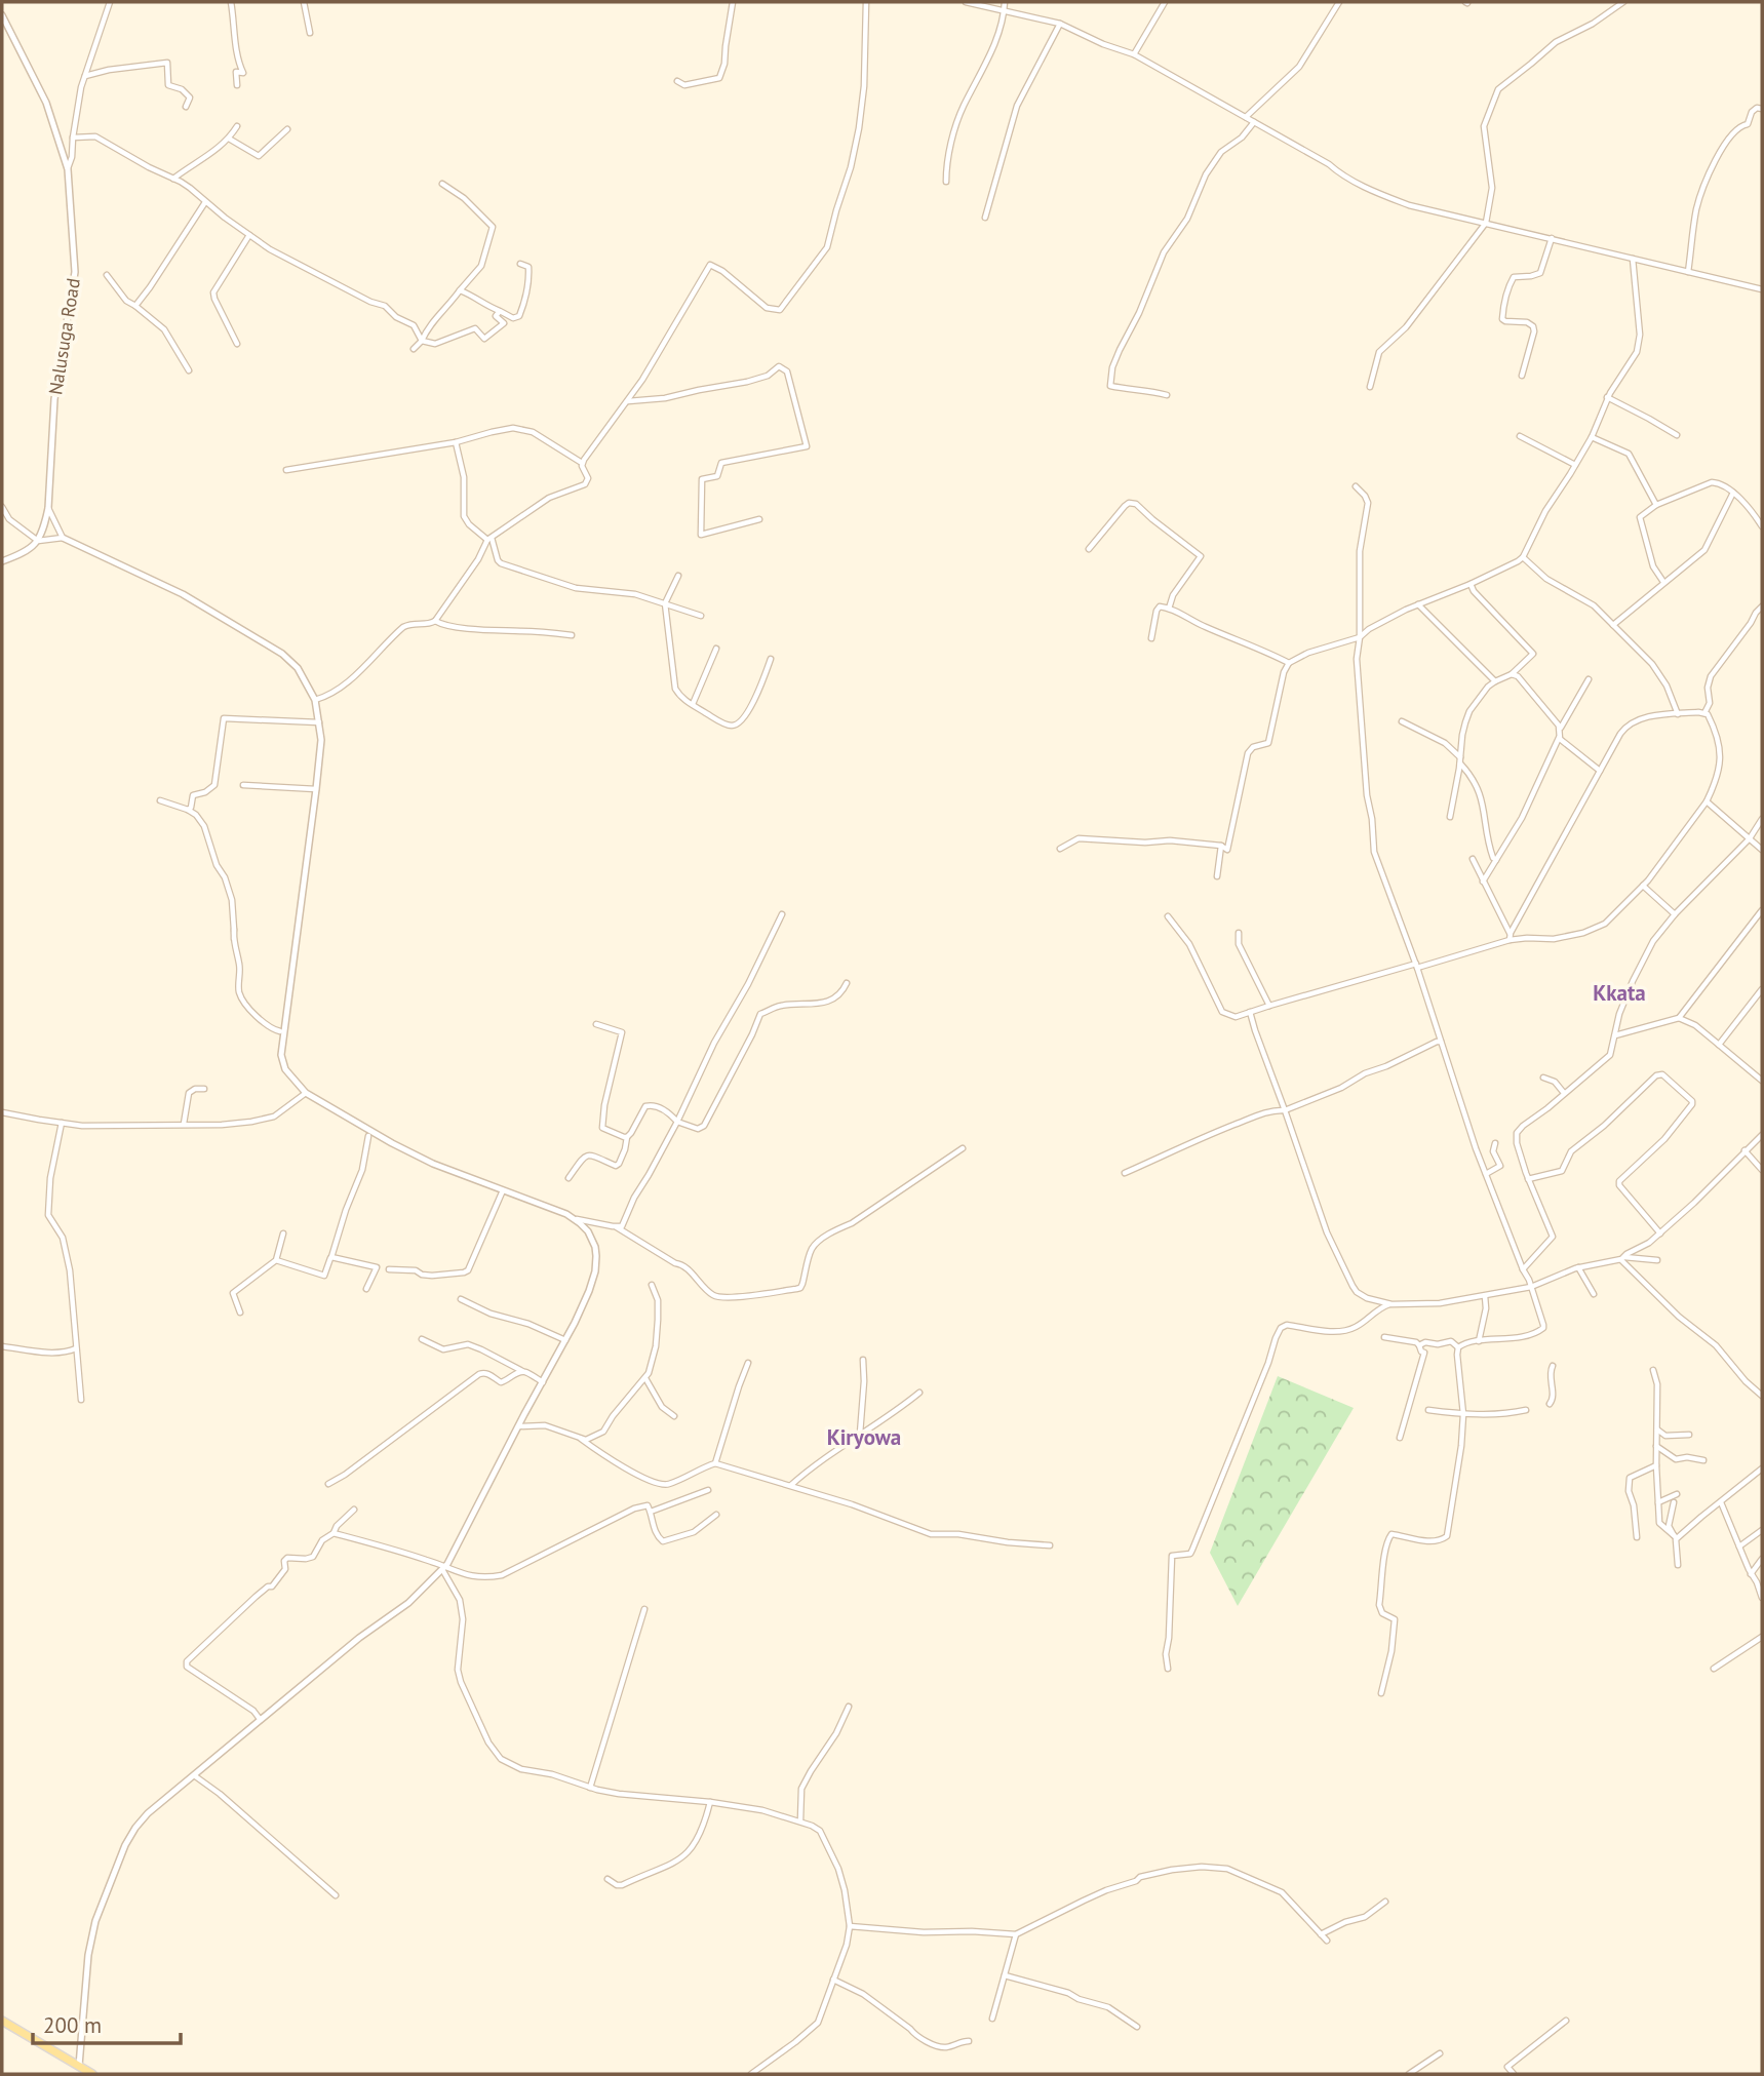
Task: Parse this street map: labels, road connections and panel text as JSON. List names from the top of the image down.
{
  "streets": {
    "street": ["Nalusuga Road"]
  },
  "districts": ["Kkata", "Kiryowa"],
  "scale_bar": "200 m"
}
